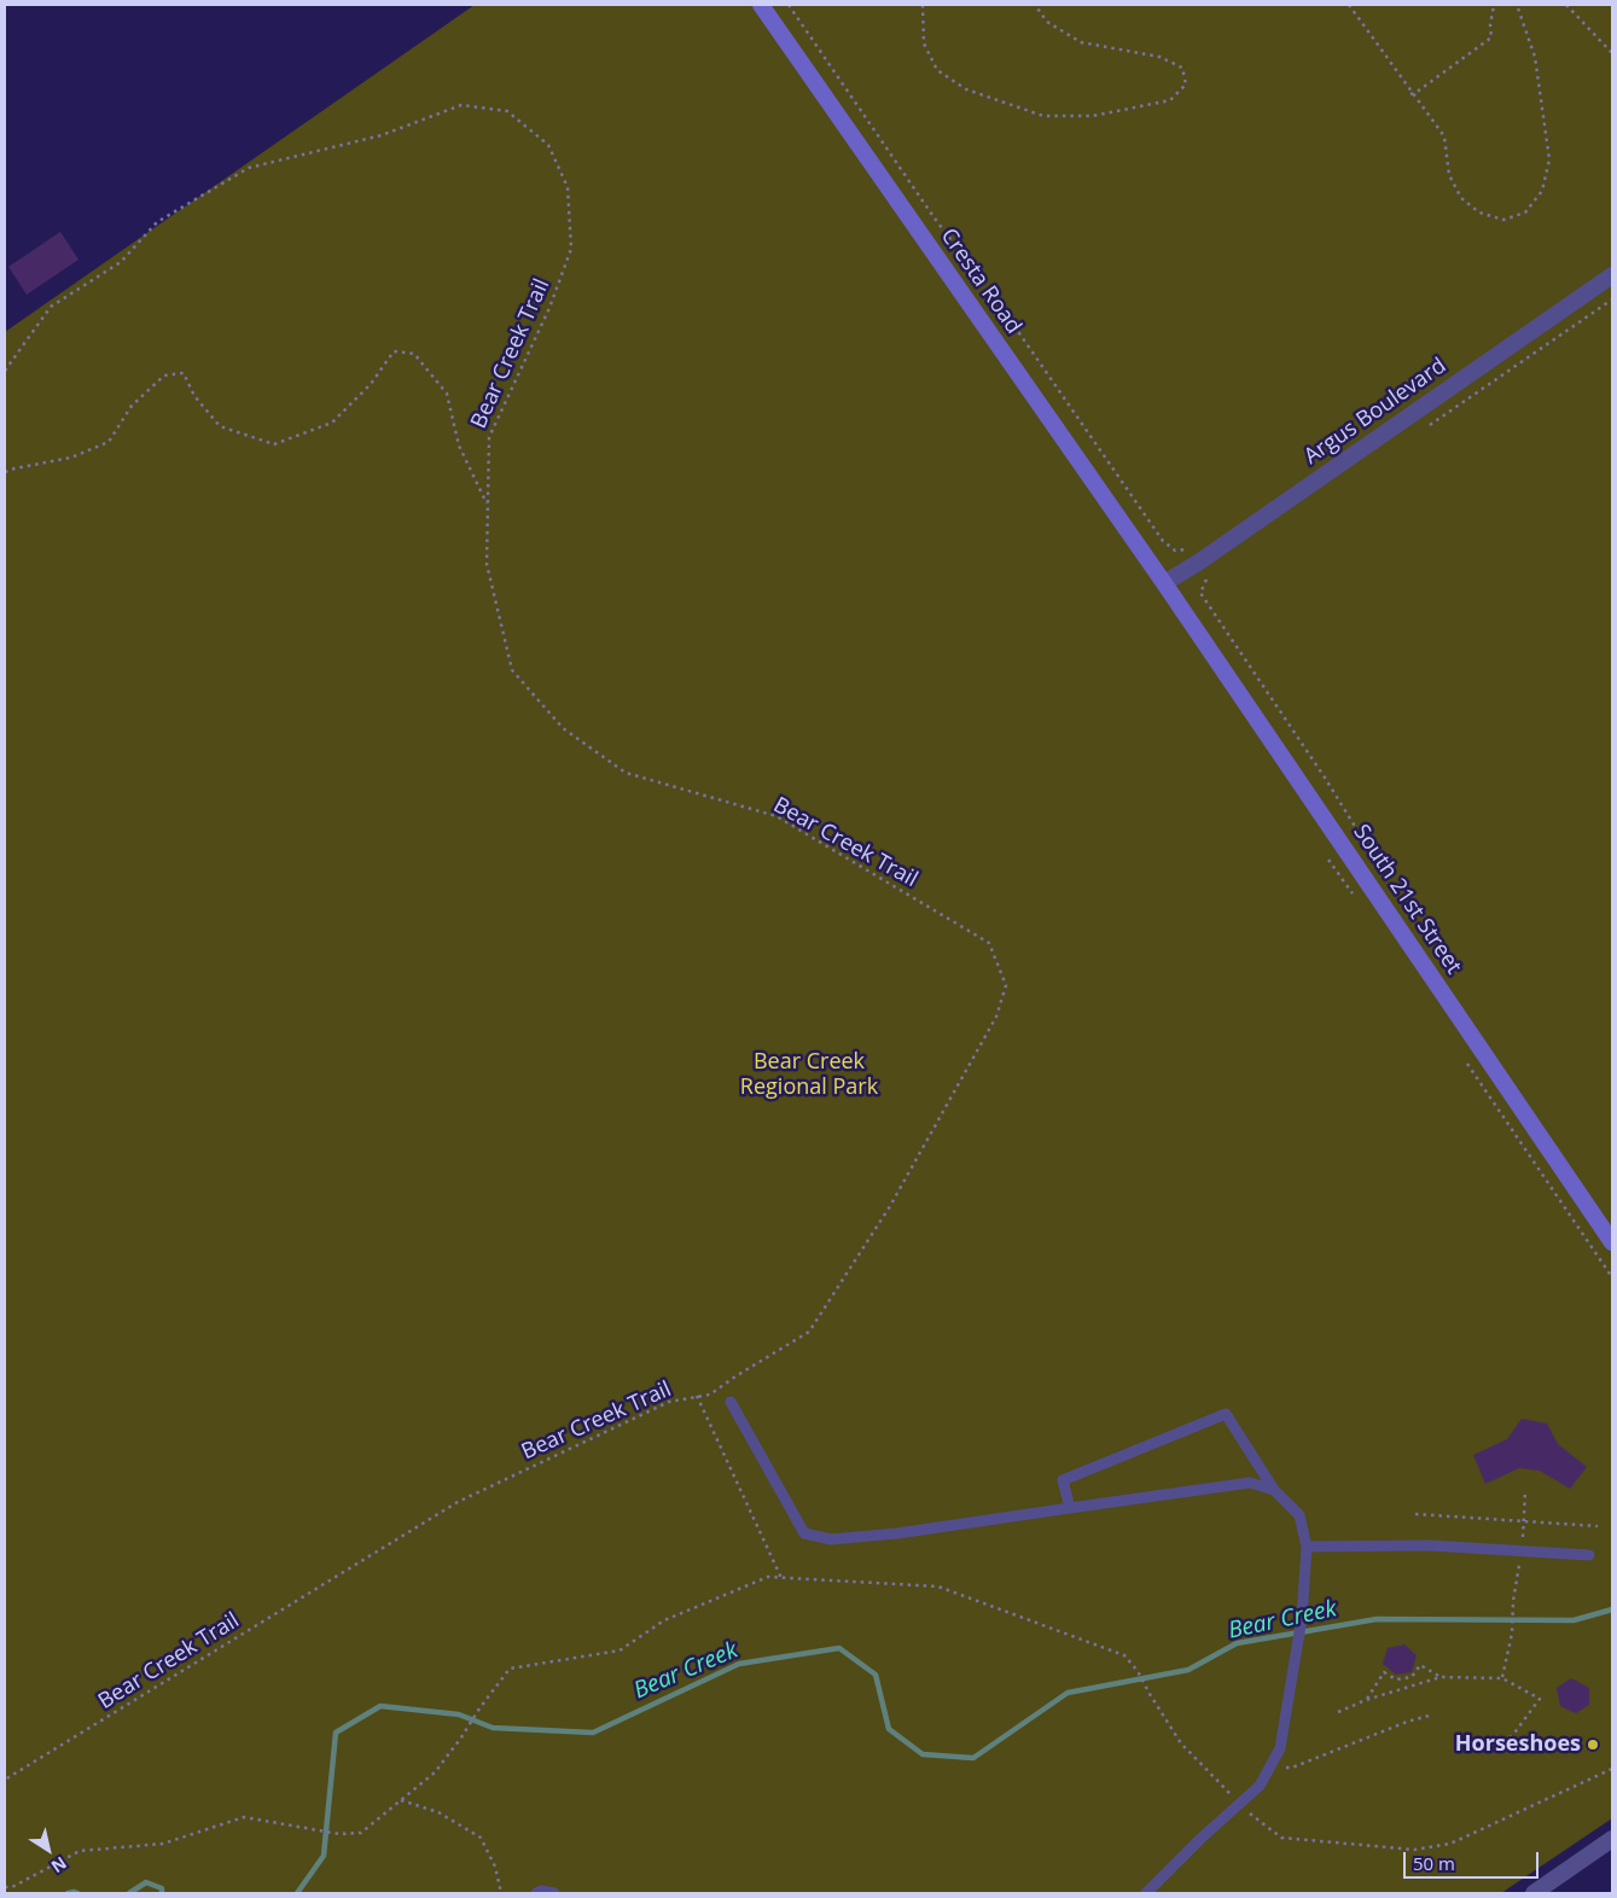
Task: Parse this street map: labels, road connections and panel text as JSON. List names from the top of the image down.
{
  "streets": {
    "main road": ["Cresta Road", "South 21st Street"],
    "street": ["Argus Boulevard"],
    "path": ["Bear Creek Trail"]
  },
  "crossings": [
    ["Cresta Road", "Argus Boulevard"],
    ["Cresta Road", "South 21st Street"],
    ["Argus Boulevard", "South 21st Street"]
  ],
  "water": ["Bear Creek"],
  "parks": ["Bear Creek Regional Park"],
  "places": ["Horseshoes"],
  "scale_bar": "50 m",
  "north": "bottom right"
}
